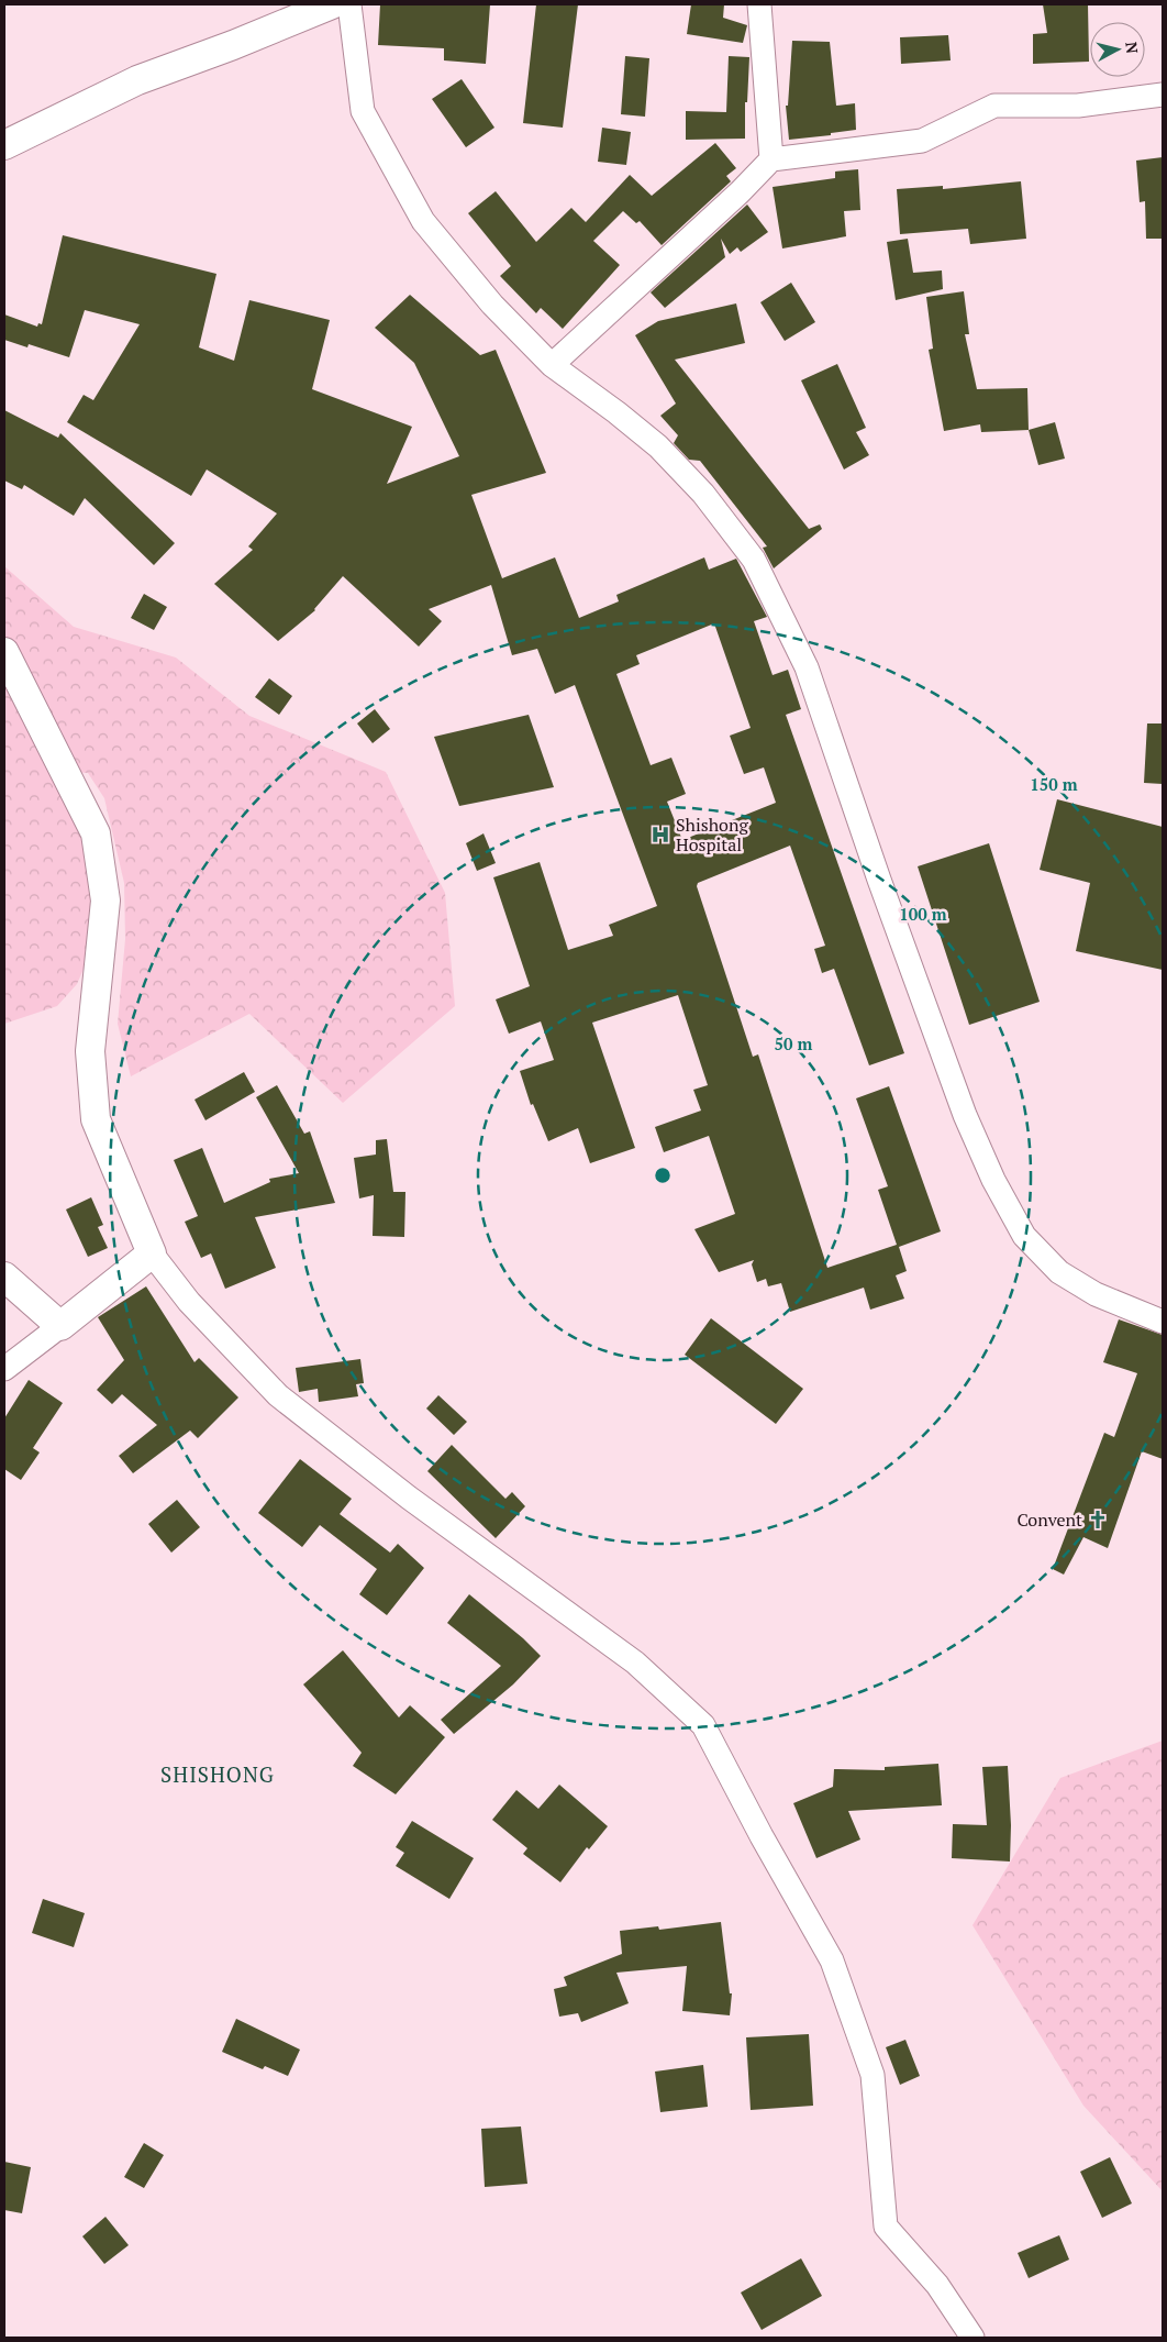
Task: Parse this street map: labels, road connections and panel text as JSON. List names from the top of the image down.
{
  "districts": ["SHISHONG"],
  "places": {
    "hospital": ["Shishong Hospital"],
    "church": ["Convent"]
  },
  "north": "right",
  "rings": ["150 m", "100 m", "50 m"]
}
